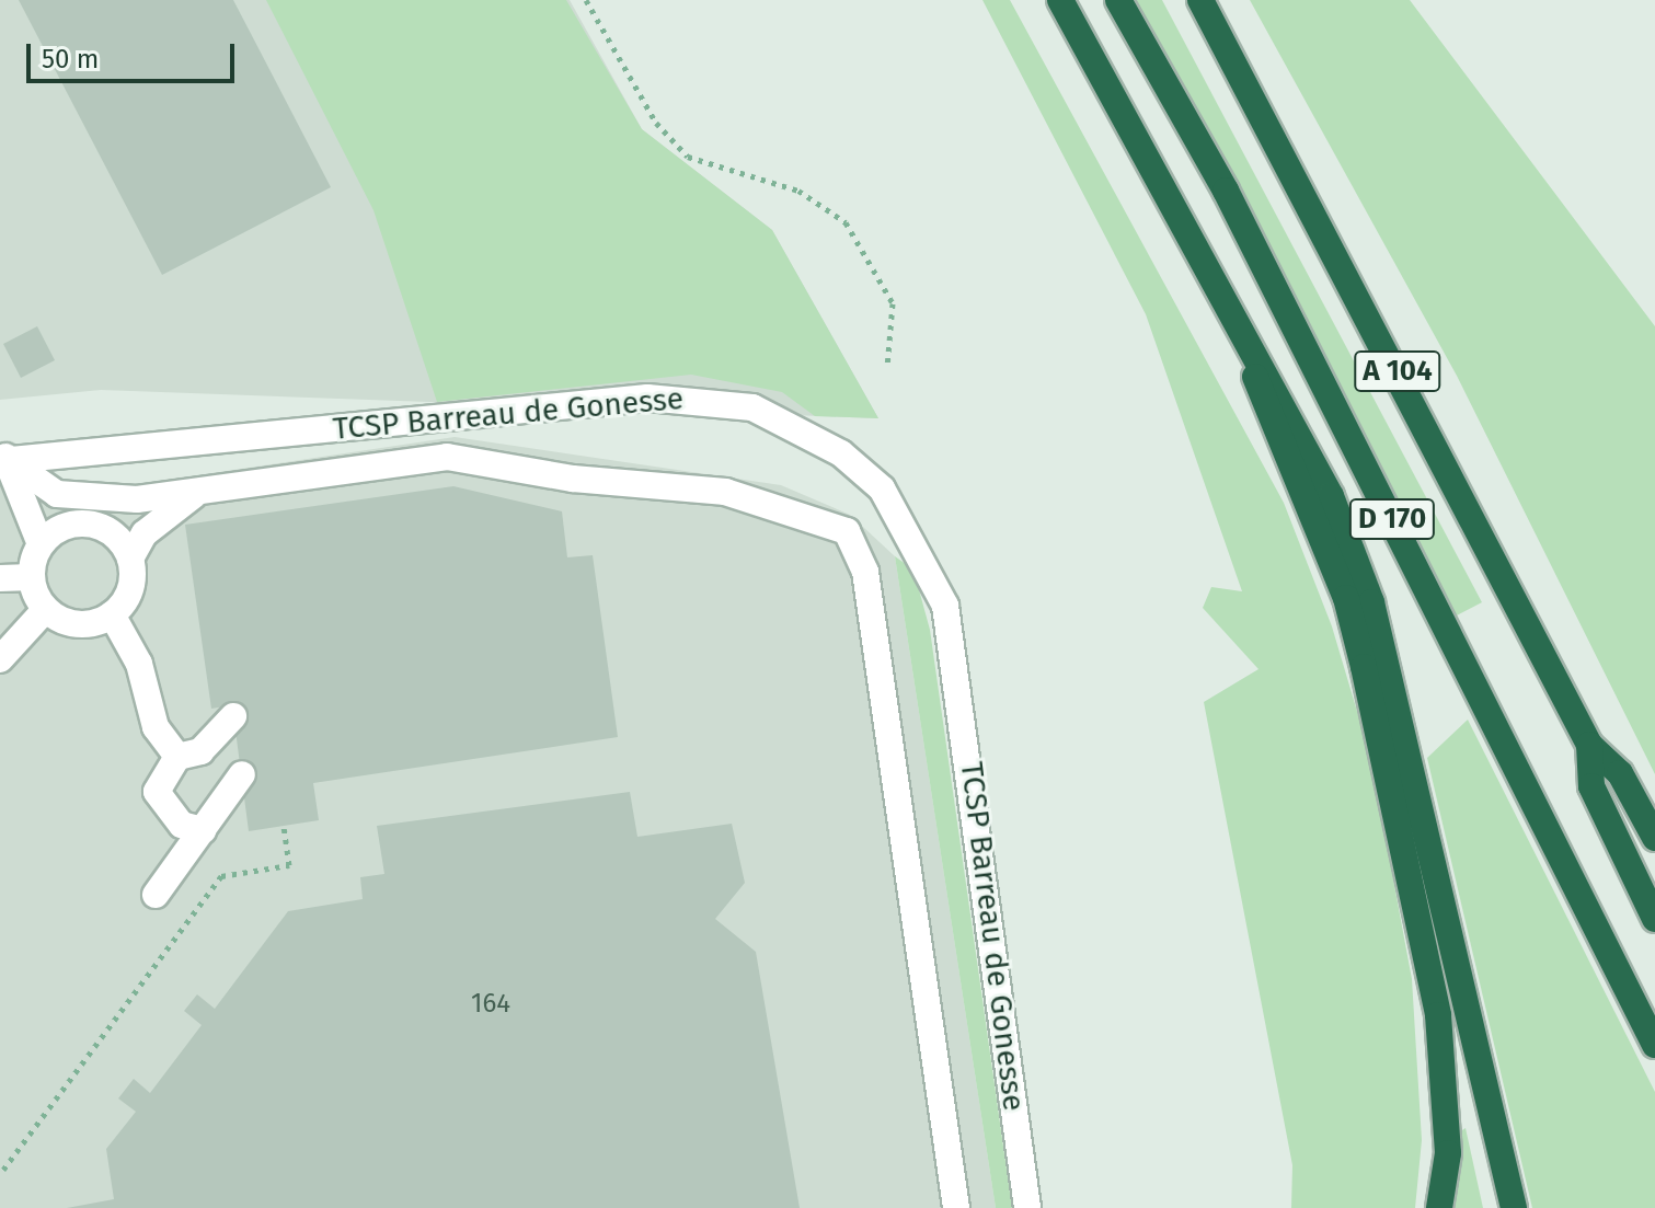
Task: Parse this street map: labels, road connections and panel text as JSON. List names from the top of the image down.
{
  "streets": {
    "highway": ["A 104", "D 170"],
    "street": ["TCSP Barreau de Gonesse"]
  },
  "house_numbers": ["164"],
  "scale_bar": "50 m"
}
